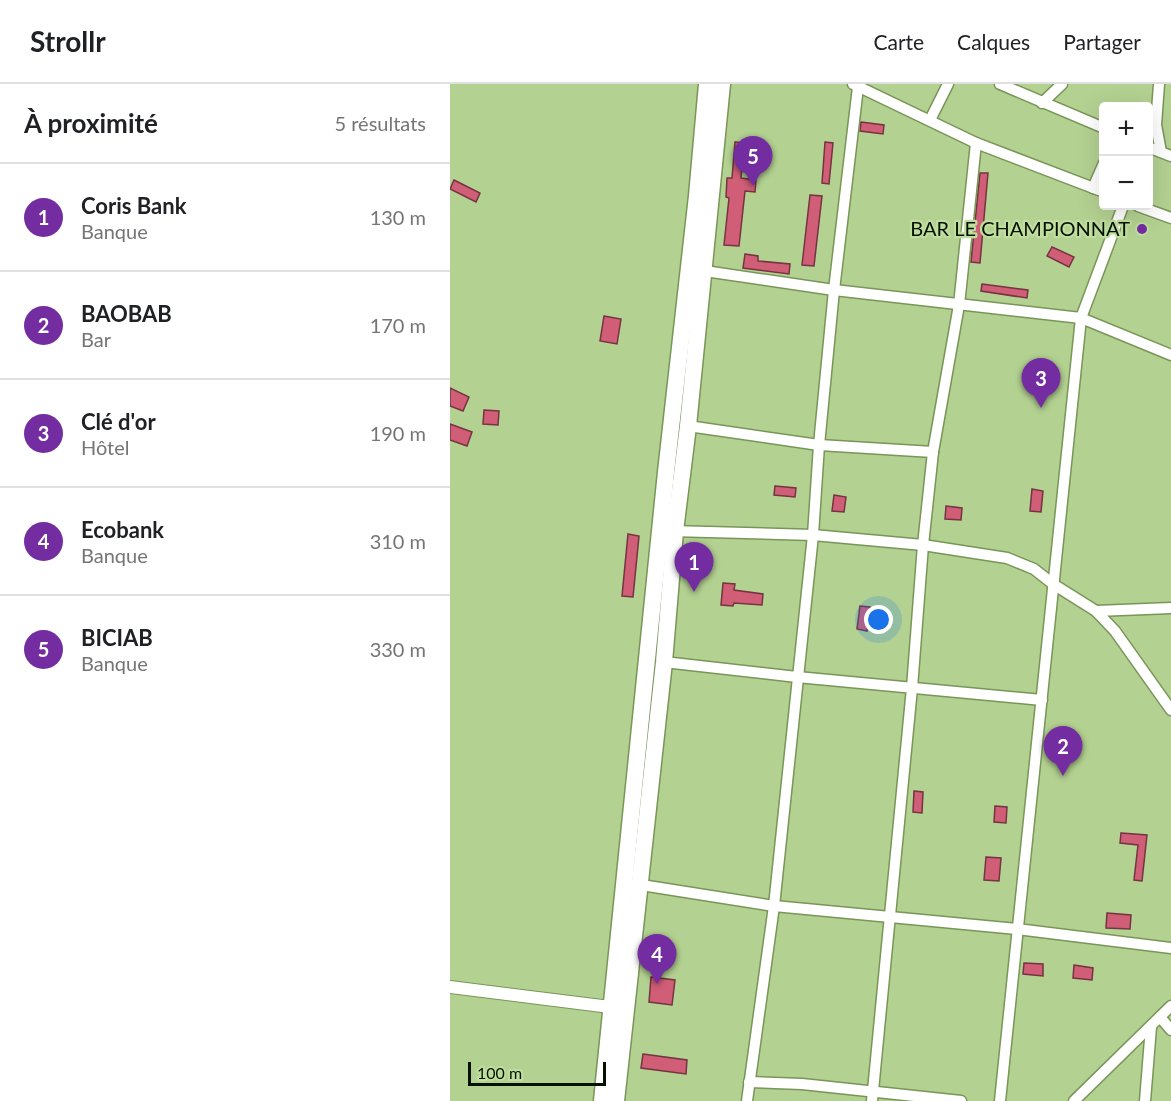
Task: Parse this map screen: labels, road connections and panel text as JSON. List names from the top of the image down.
{
  "places": ["BAR LE CHAMPIONNAT"],
  "scale_bar": "100 m",
  "page": {
    "header": "Strollr",
    "nav": ["Carte", "Calques", "Partager"],
    "heading": ["À proximité", "5 résultats"],
    "map_buttons": ["+", "−"],
    "pins": [
      "5",
      "3",
      "1",
      "2",
      "4"
    ],
    "list": [
      {
        "mark": "1",
        "name": "Coris Bank",
        "note": "Banque",
        "value": "130 m"
      },
      {
        "mark": "2",
        "name": "BAOBAB",
        "note": "Bar",
        "value": "170 m"
      },
      {
        "mark": "3",
        "name": "Clé d'or",
        "note": "Hôtel",
        "value": "190 m"
      },
      {
        "mark": "4",
        "name": "Ecobank",
        "note": "Banque",
        "value": "310 m"
      },
      {
        "mark": "5",
        "name": "BICIAB",
        "note": "Banque",
        "value": "330 m"
      }
    ],
    "scale": "100 m"
  }
}
